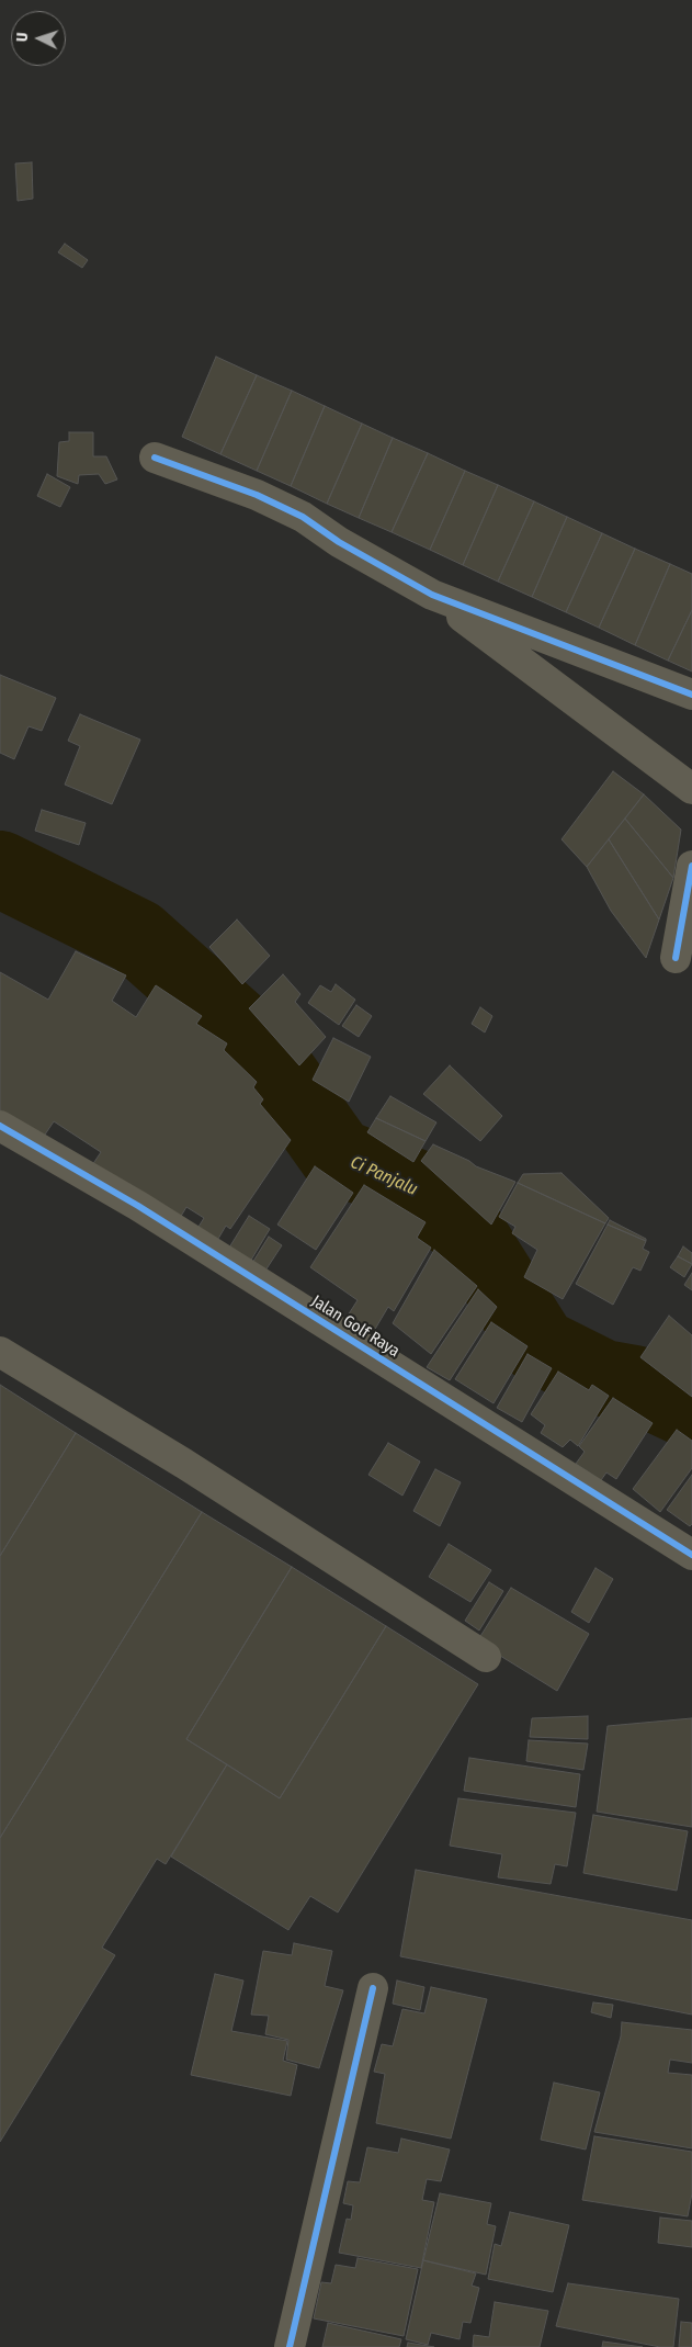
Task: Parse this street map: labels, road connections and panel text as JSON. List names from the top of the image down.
{
  "streets": {
    "street": ["Jalan Golf Raya"]
  },
  "water": ["Ci Panjalu"],
  "north": "left"
}
